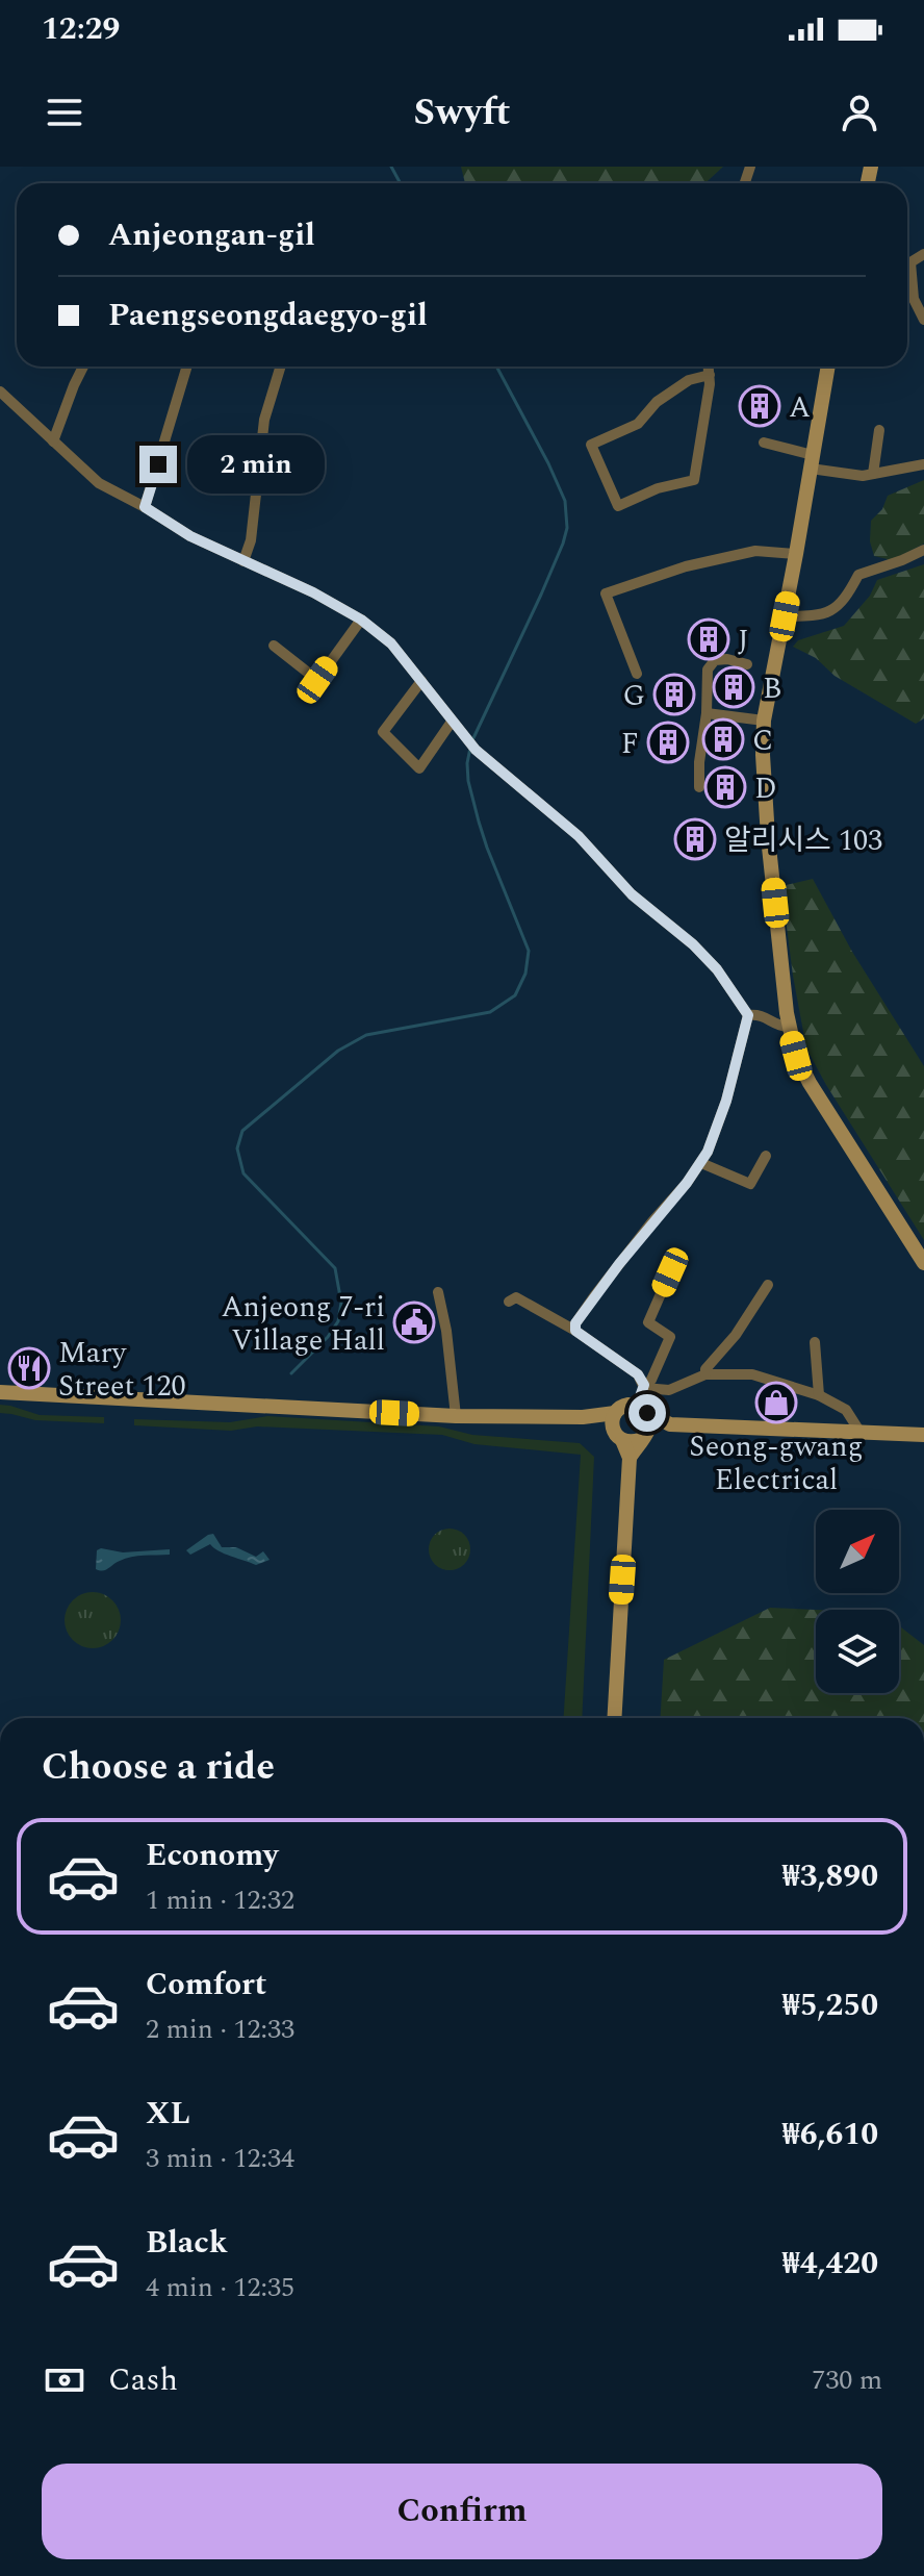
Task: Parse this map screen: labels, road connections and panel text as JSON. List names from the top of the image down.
{
  "places": {
    "building": [
      "A",
      "J",
      "B",
      "G",
      "C",
      "F",
      "D",
      "알리시스 103"
    ],
    "public building": ["Anjeong 7-ri Village Hall"],
    "restaurant": ["Mary Street 120"],
    "shop": ["Seong-gwang Electrical"]
  },
  "north": "top right",
  "page": {
    "status": "12:29",
    "header": "Swyft",
    "banner": ["Anjeongan-gil", "Paengseongdaegyo-gil"],
    "bubble": "2 min",
    "heading": "Choose a ride",
    "list": [
      {
        "name": "Economy",
        "note": "1 min · 12:32",
        "value": "₩3,890"
      },
      {
        "name": "Comfort",
        "note": "2 min · 12:33",
        "value": "₩5,250"
      },
      {
        "name": "XL",
        "note": "3 min · 12:34",
        "value": "₩6,610"
      },
      {
        "name": "Black",
        "note": "4 min · 12:35",
        "value": "₩4,420"
      }
    ],
    "pay": ["Cash", "730 m"],
    "buttons": "Confirm"
  }
}
